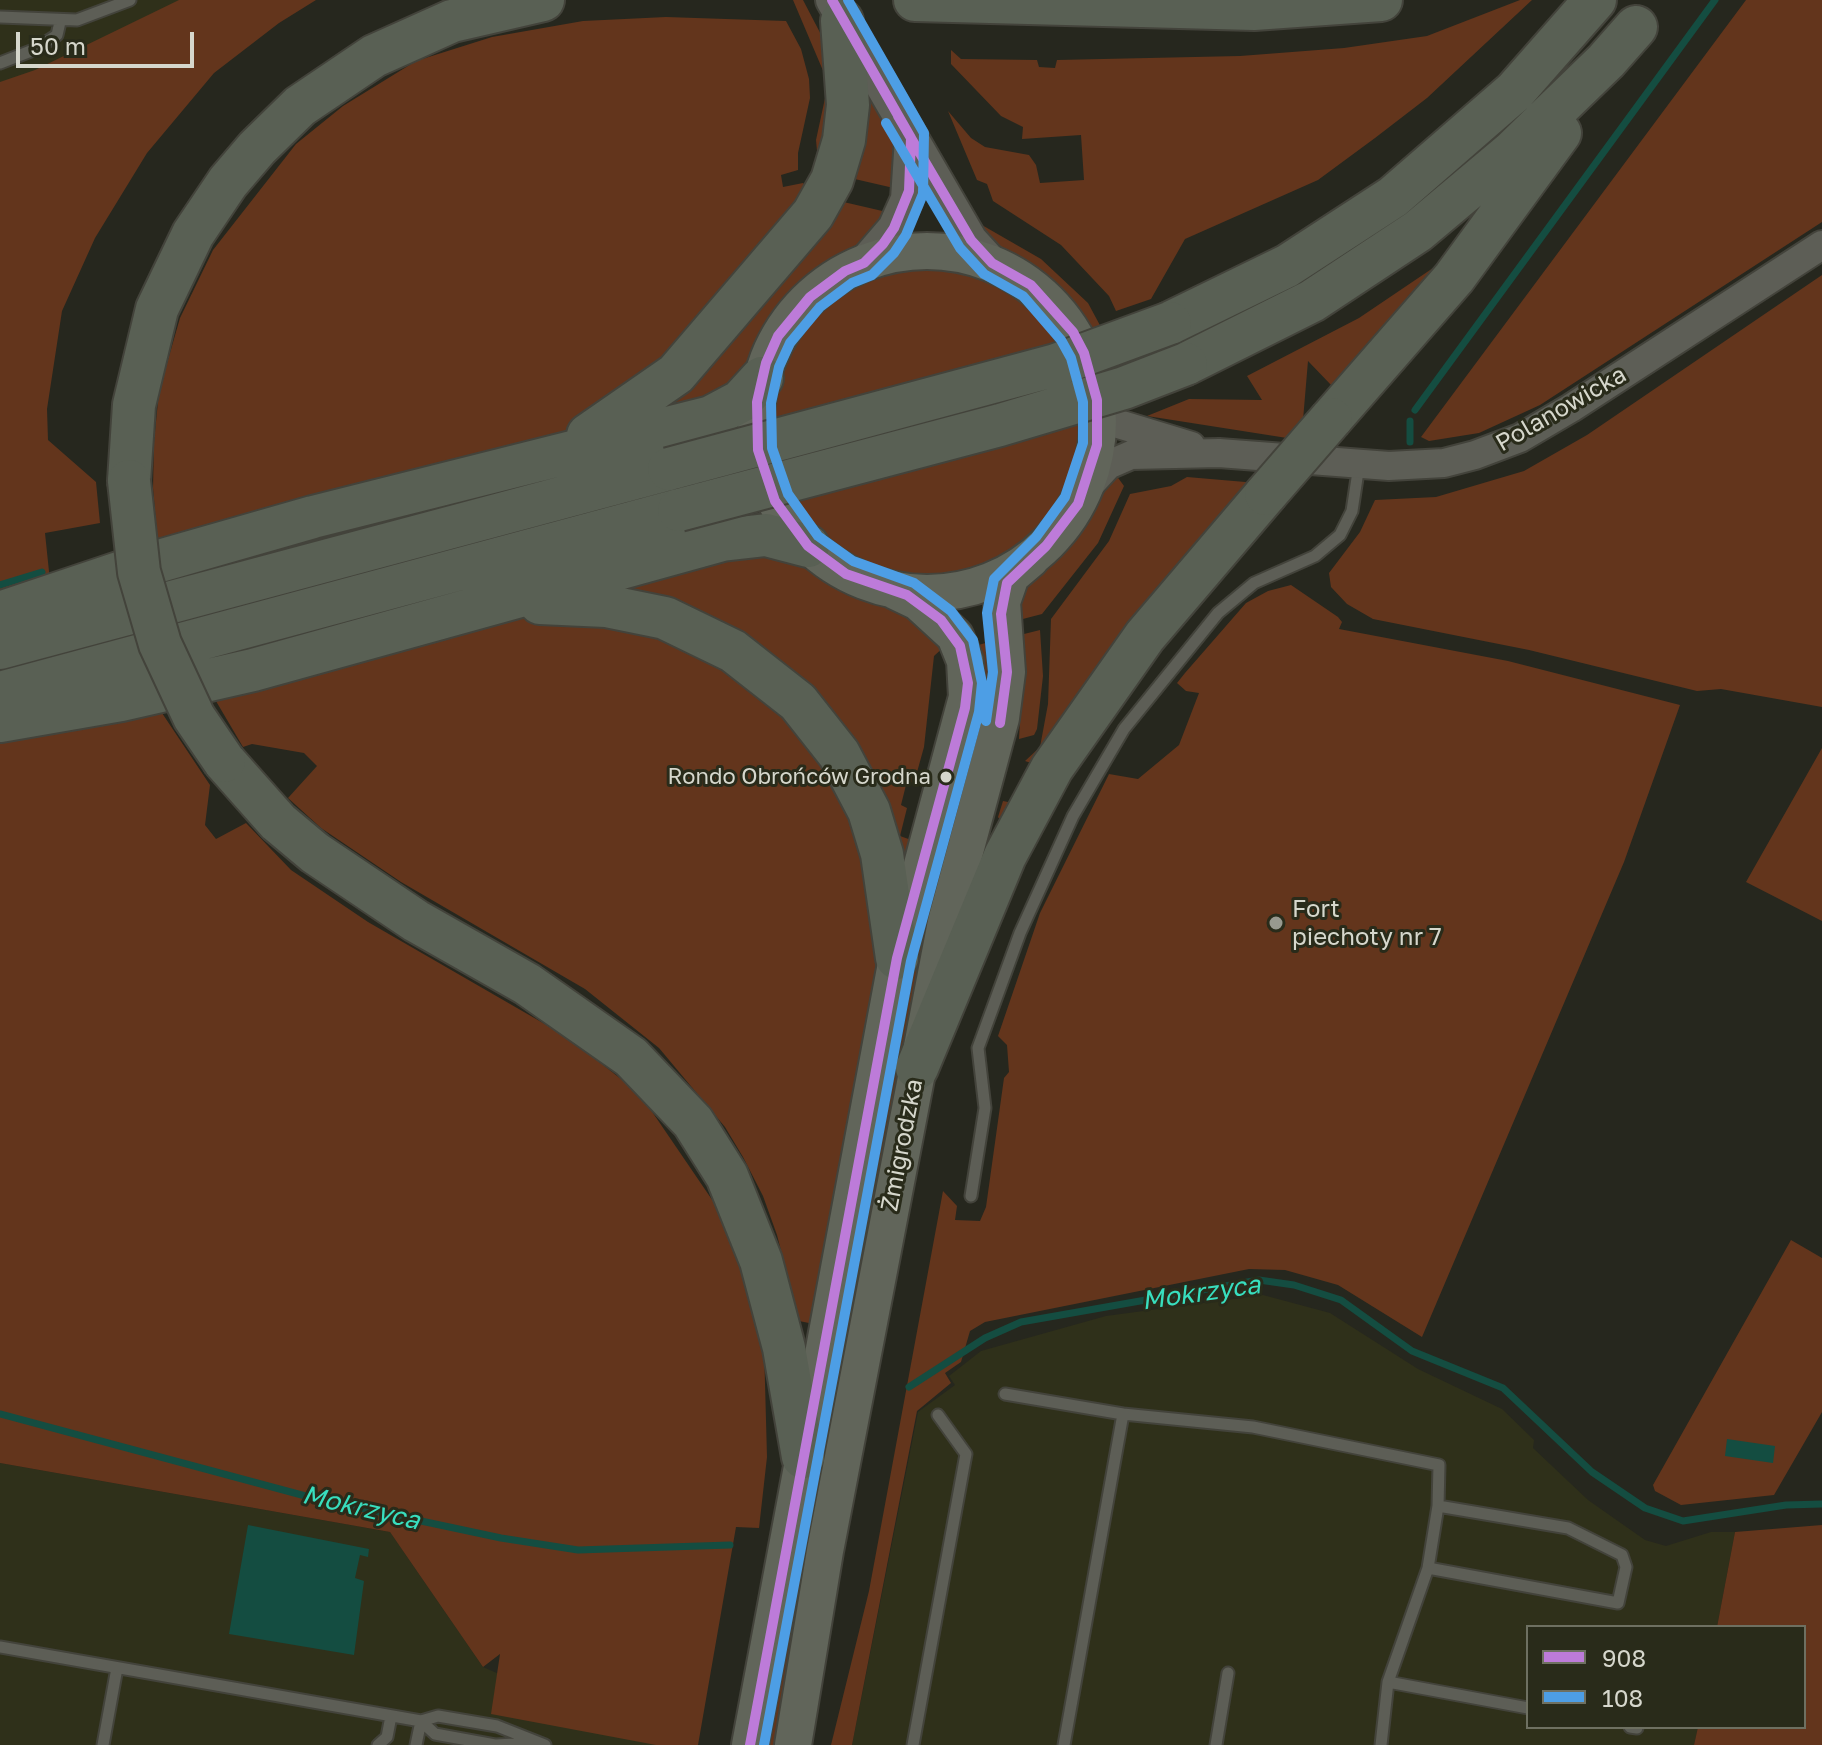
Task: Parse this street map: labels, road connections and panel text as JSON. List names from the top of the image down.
{
  "streets": {
    "main road": ["Żmigrodzka"],
    "street": ["Polanowicka"]
  },
  "water": ["Mokrzyca"],
  "places": ["Rondo Obrońców Grodna", "Fort piechoty nr 7"],
  "lines": ["transit line 908", "transit line 108"],
  "legend": ["908", "108"],
  "scale_bar": "50 m"
}
